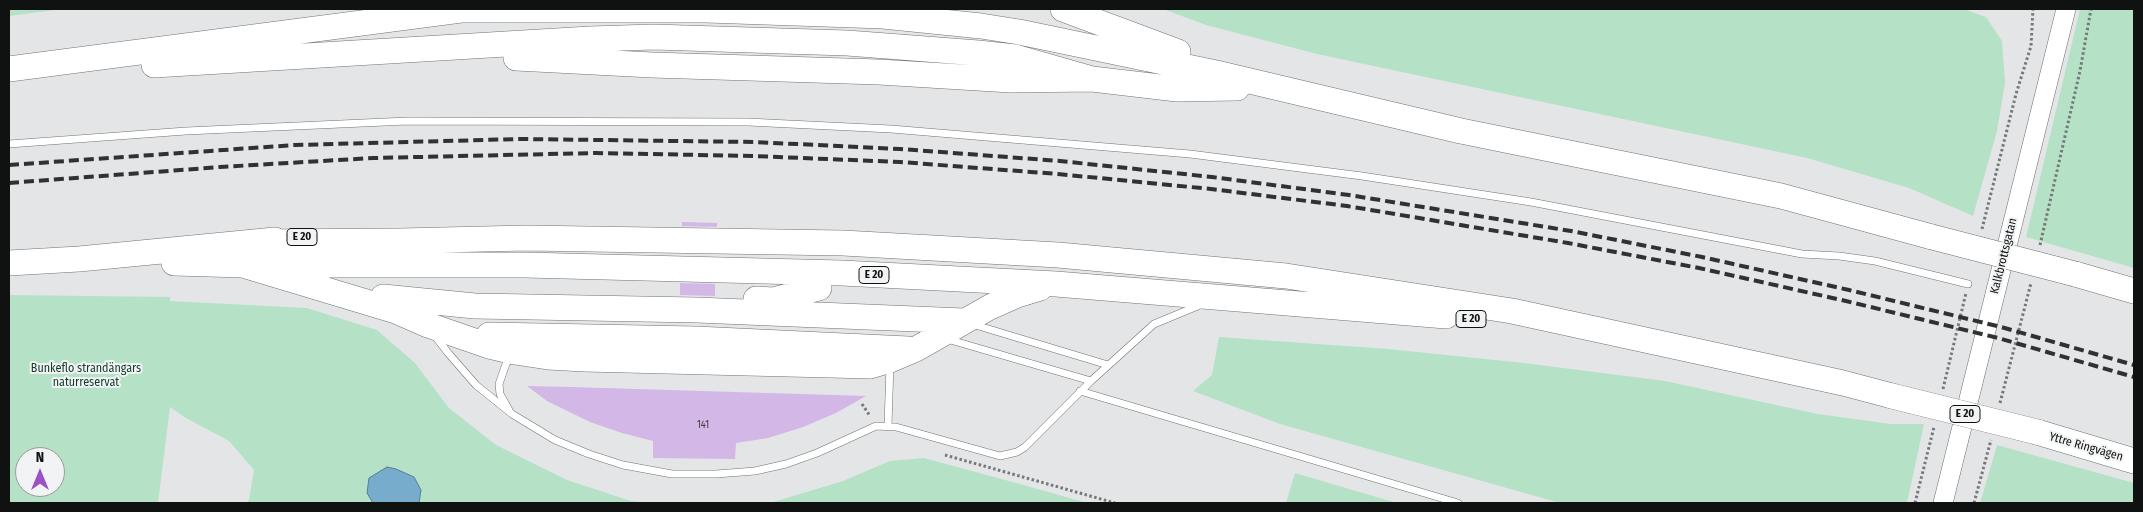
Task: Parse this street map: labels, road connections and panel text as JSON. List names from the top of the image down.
{
  "streets": {
    "highway": ["E 20", "Yttre Ringvägen"],
    "street": ["Kalkbrottsgatan"]
  },
  "crossings": [
    ["E 20", "Yttre Ringvägen"]
  ],
  "parks": ["Bunkeflo strandängars naturreservat"],
  "house_numbers": ["141"],
  "north": "top"
}
